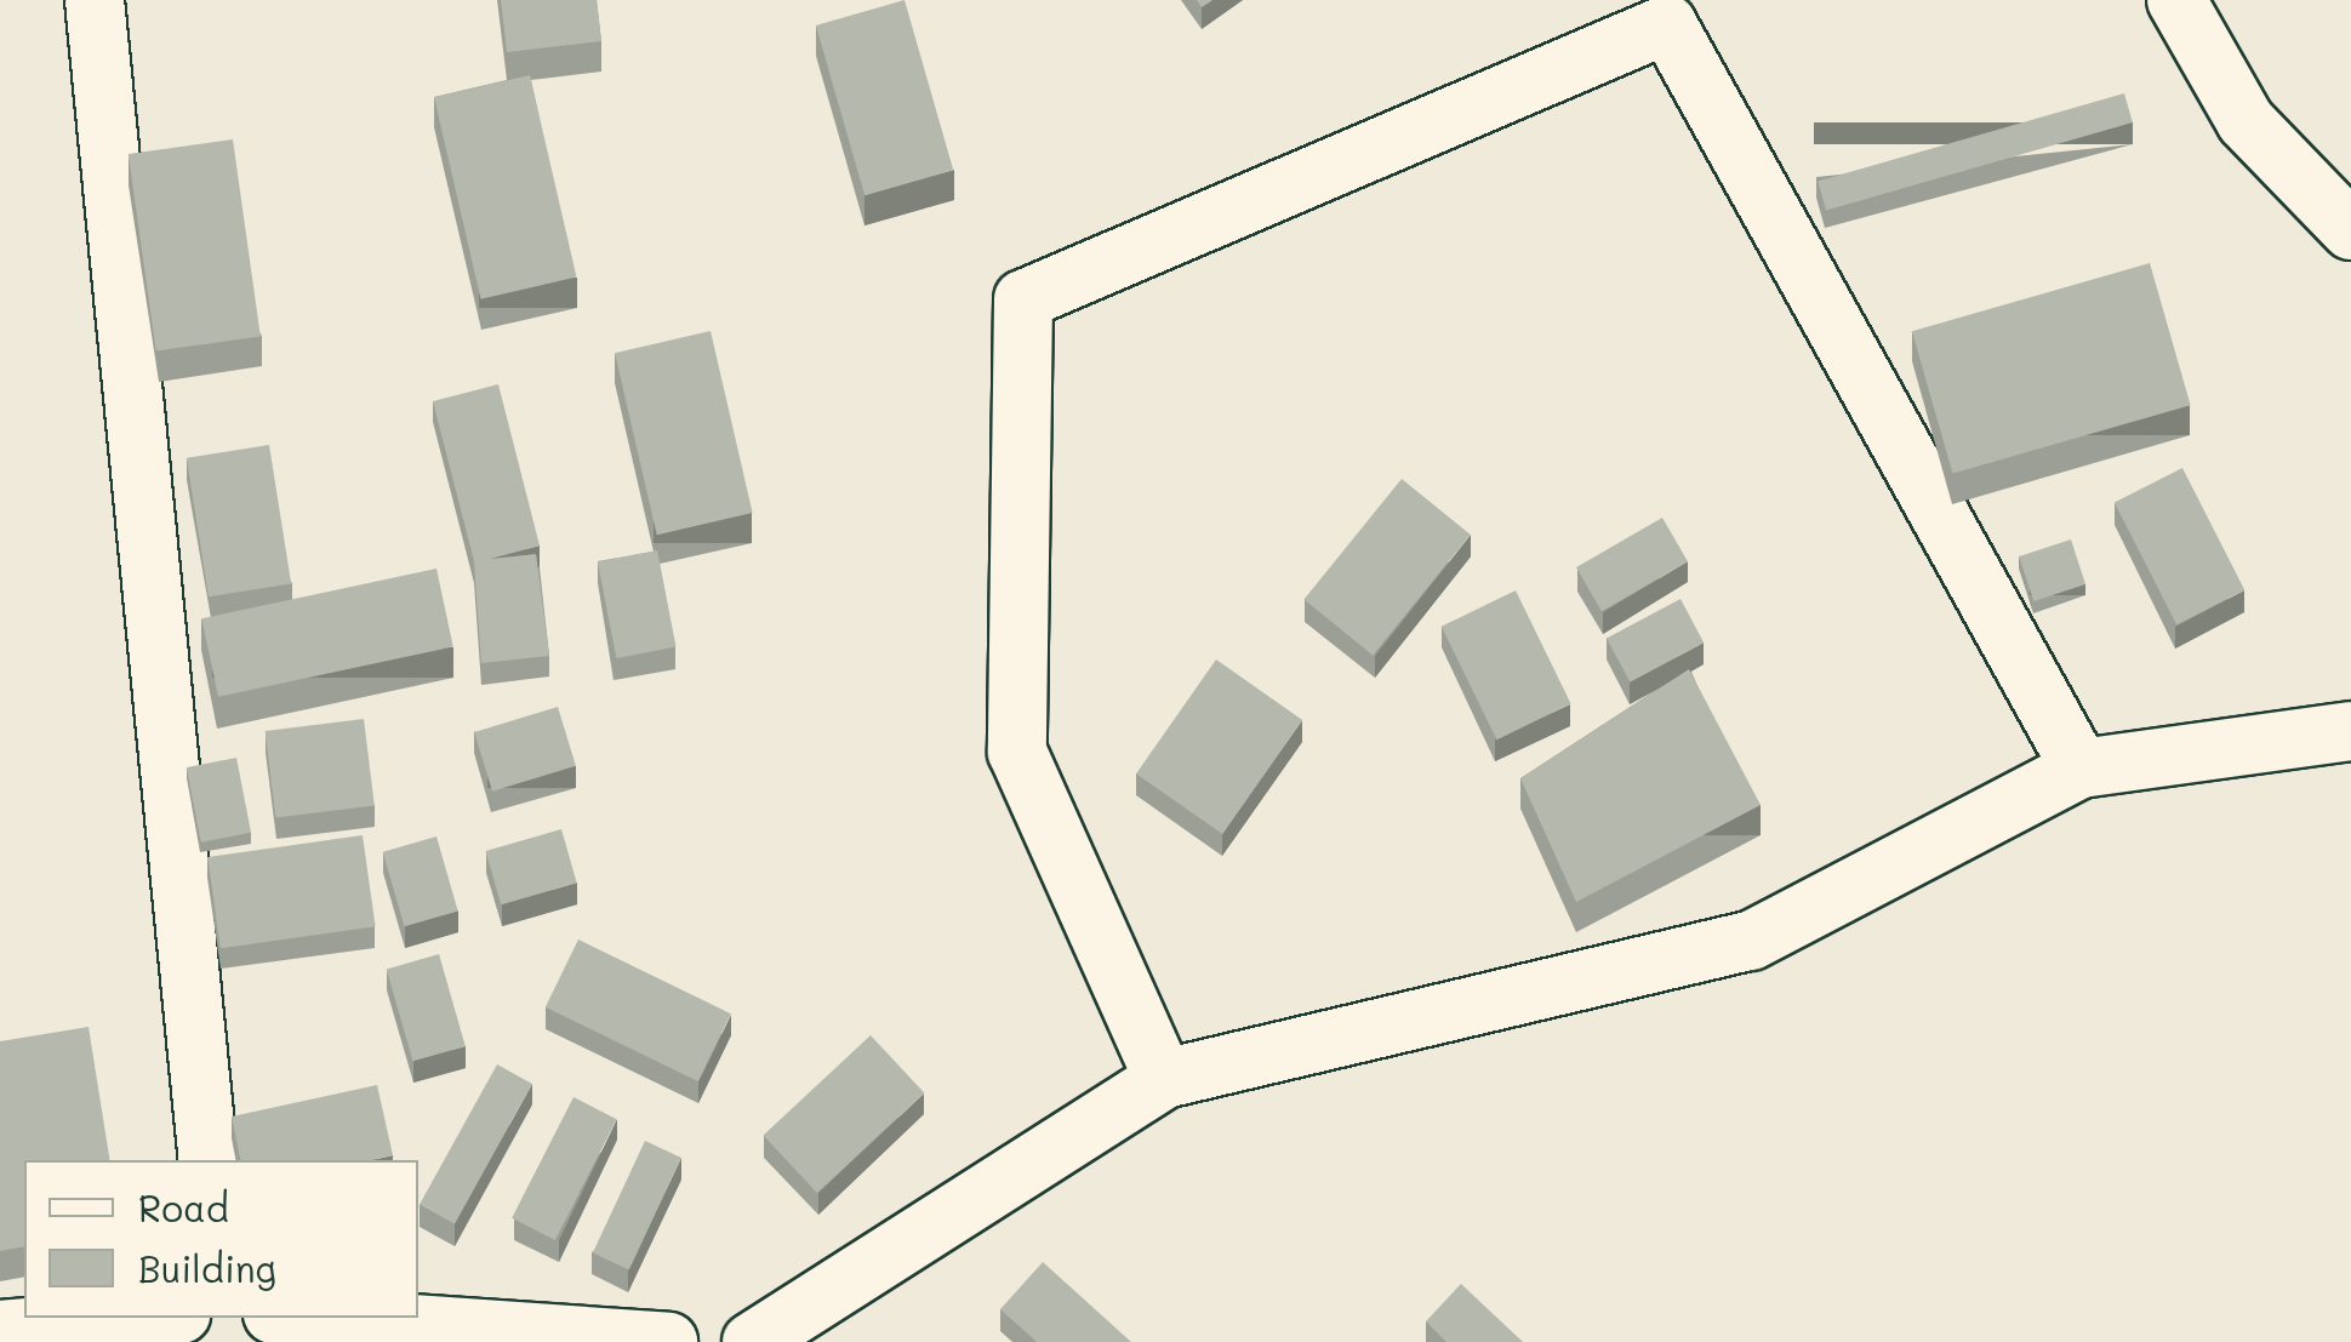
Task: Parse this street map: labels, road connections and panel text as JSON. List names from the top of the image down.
{
  "legend": ["Road", "Building"]
}
